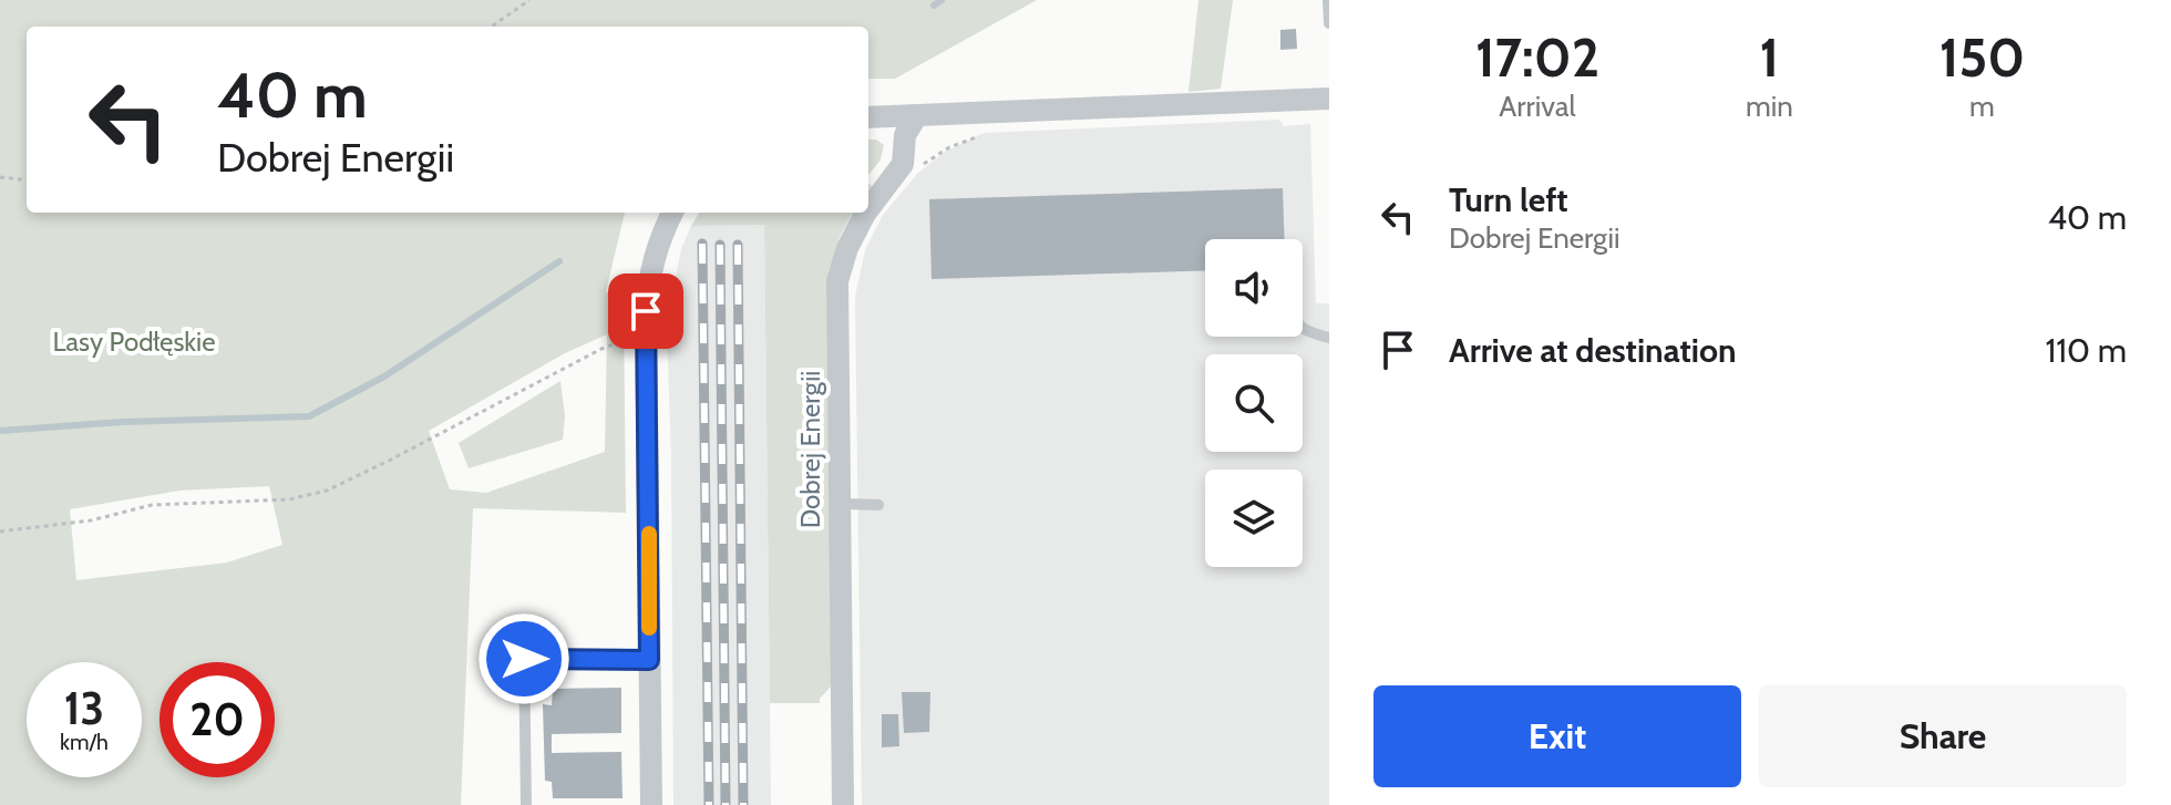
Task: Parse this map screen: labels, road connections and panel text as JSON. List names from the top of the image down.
{
  "streets": {
    "street": ["Dobrej Energii"]
  },
  "parks": ["Lasy Podłęskie"],
  "page": {
    "eta": [
      "17:02",
      "Arrival",
      "1",
      "min",
      "150",
      "m"
    ],
    "turn": ["40 m", "Dobrej Energii"],
    "list": [
      {
        "name": "Turn left",
        "note": "Dobrej Energii",
        "value": "40 m"
      },
      {
        "name": "Arrive at destination",
        "value": "110 m"
      }
    ],
    "speed": "13 km/h",
    "limit": "20",
    "buttons": ["Exit", "Share"]
  }
}
